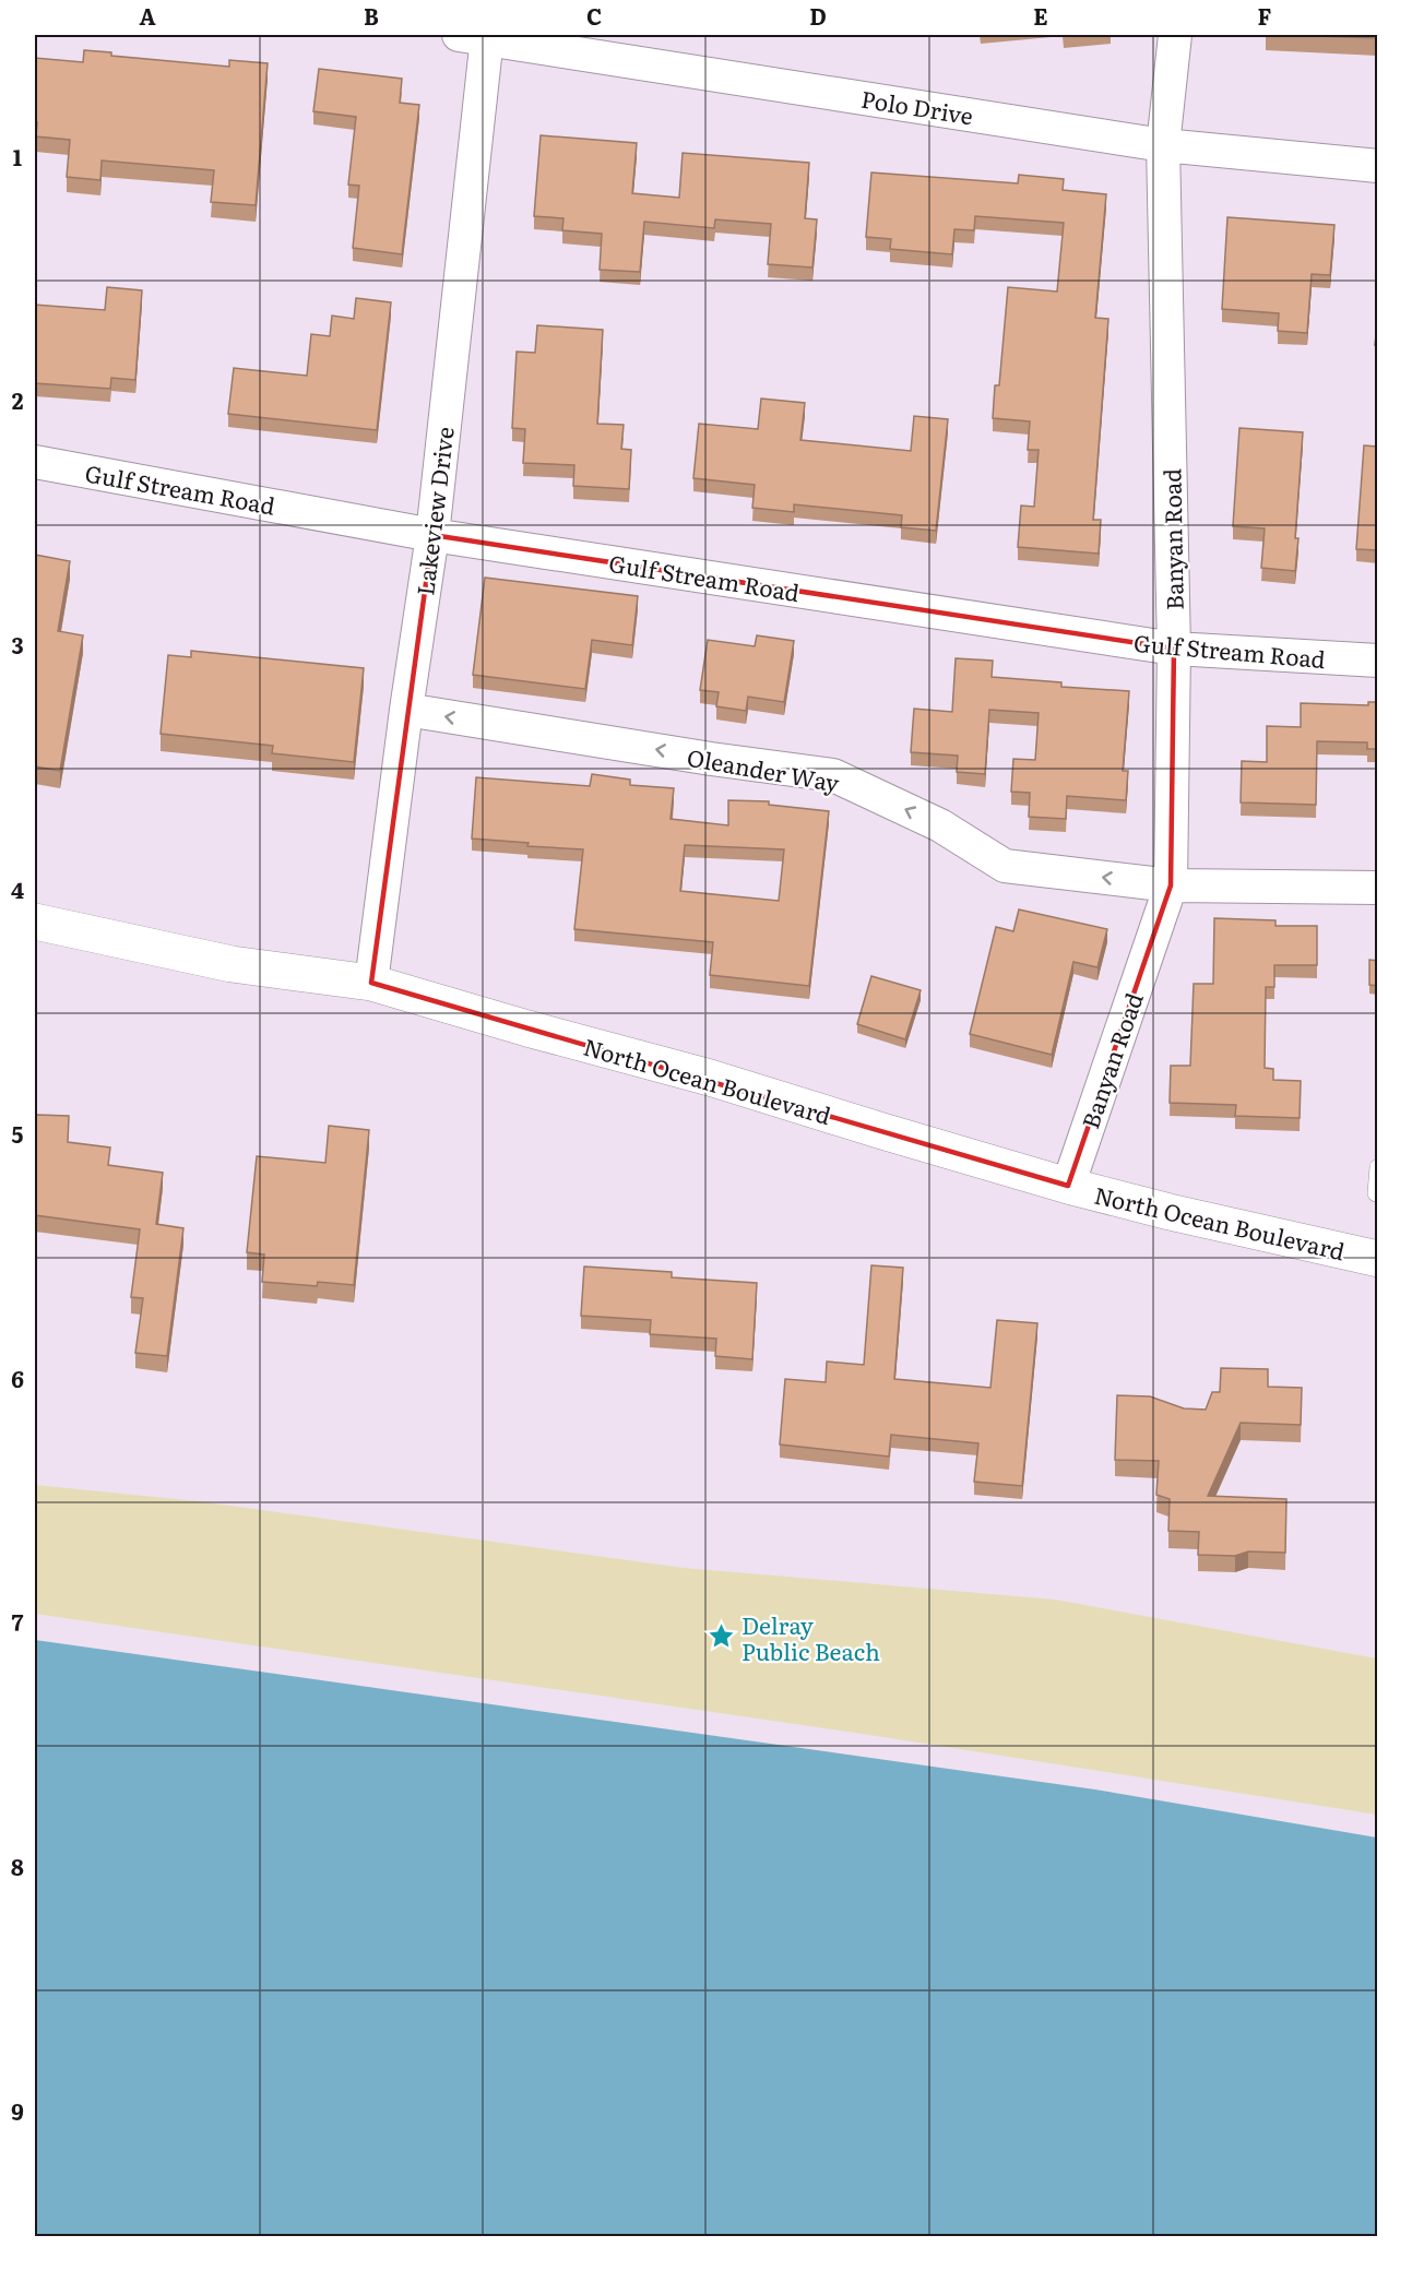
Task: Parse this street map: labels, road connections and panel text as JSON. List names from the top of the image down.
{
  "streets": {
    "main road": ["North Ocean Boulevard"],
    "street": [
      "Polo Drive",
      "Gulf Stream Road",
      "Lakeview Drive",
      "Banyan Road",
      "Oleander Way"
    ]
  },
  "crossings": [
    ["Polo Drive", "Lakeview Drive"],
    ["Polo Drive", "Banyan Road"],
    ["Gulf Stream Road", "Lakeview Drive"],
    ["Gulf Stream Road", "Banyan Road"],
    ["Lakeview Drive", "Oleander Way"],
    ["Lakeview Drive", "North Ocean Boulevard"],
    ["Banyan Road", "Oleander Way"],
    ["Banyan Road", "North Ocean Boulevard"]
  ],
  "one_way": ["Oleander Way"],
  "places": {
    "place": ["Delray Public Beach"]
  },
  "grid": {
    "columns": [
      "A",
      "B",
      "C",
      "D",
      "E",
      "F"
    ],
    "rows": [
      "1",
      "2",
      "3",
      "4",
      "5",
      "6",
      "7",
      "8",
      "9"
    ]
  }
}
